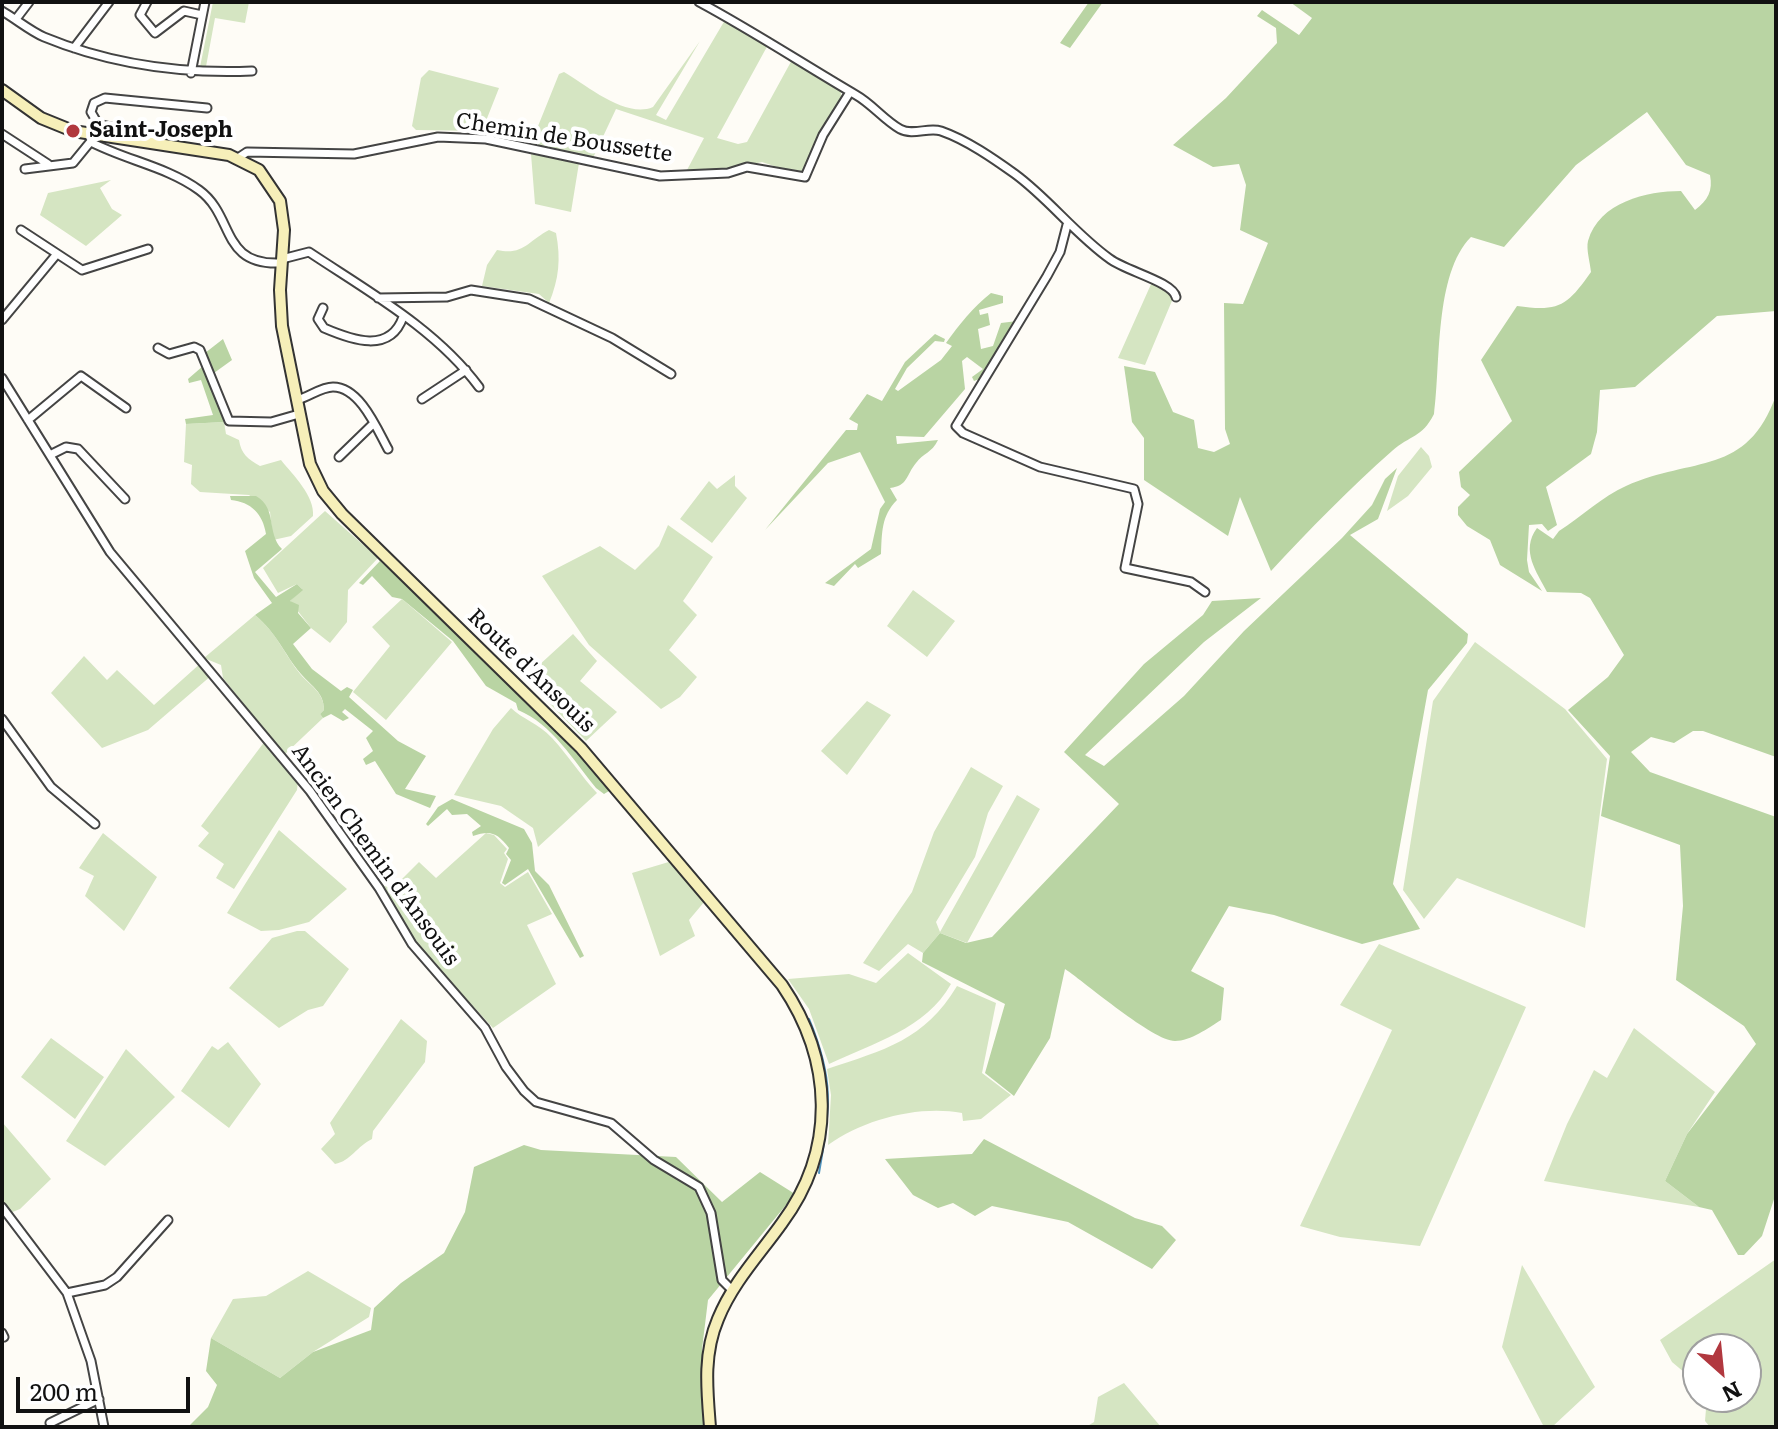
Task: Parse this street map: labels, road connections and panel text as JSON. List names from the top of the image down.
{
  "streets": {
    "street": ["Chemin de Boussette", "Route d'Ansouis", "Ancien Chemin d'Ansouis"]
  },
  "crossings": [
    ["Chemin de Boussette", "Route d'Ansouis"],
    ["Route d'Ansouis", "Ancien Chemin d'Ansouis"]
  ],
  "places": ["Saint-Joseph"],
  "scale_bar": "200 m",
  "north": "bottom right"
}
